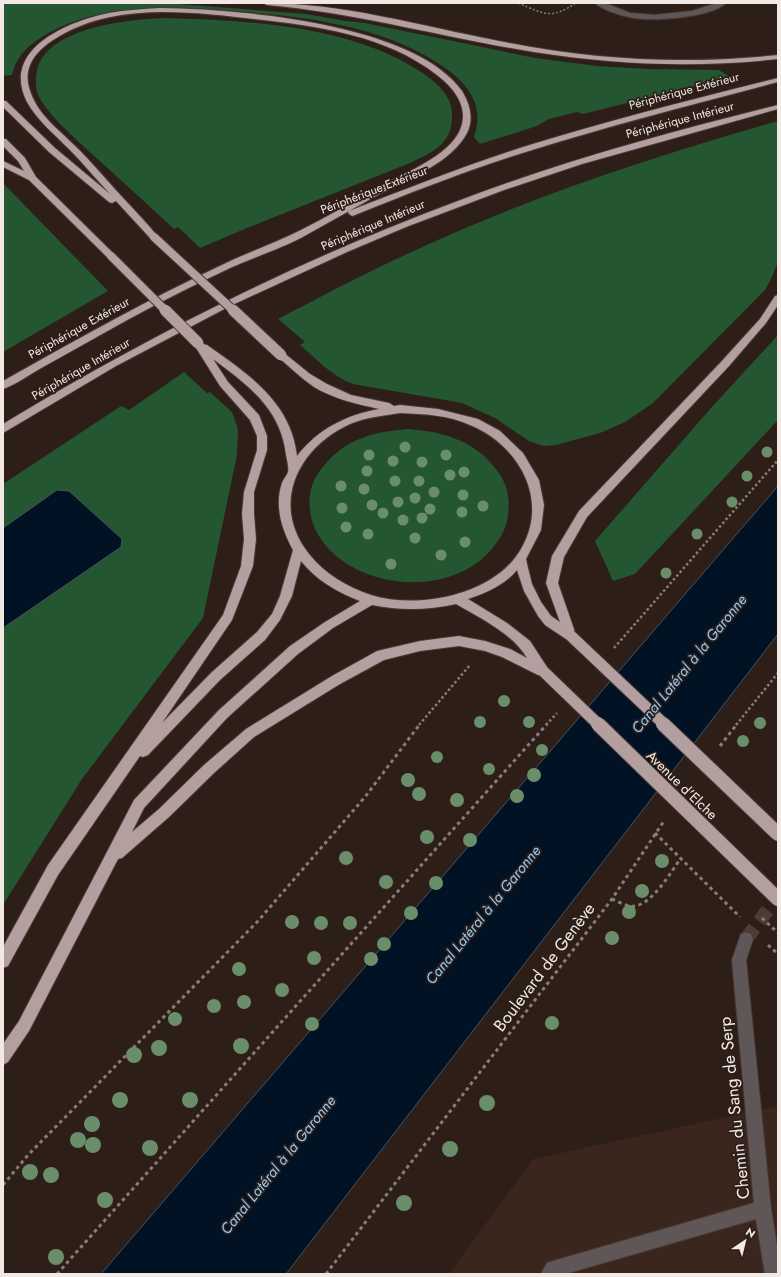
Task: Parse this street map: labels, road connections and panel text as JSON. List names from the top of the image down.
{
  "streets": {
    "highway": ["Périphérique Extérieur", "Périphérique Intérieur", "Avenue d'Elche"],
    "street": ["Chemin du Sang de Serp"],
    "path": ["Boulevard de Genève"]
  },
  "water": ["Canal Latéral à la Garonne"],
  "north": "top right"
}
